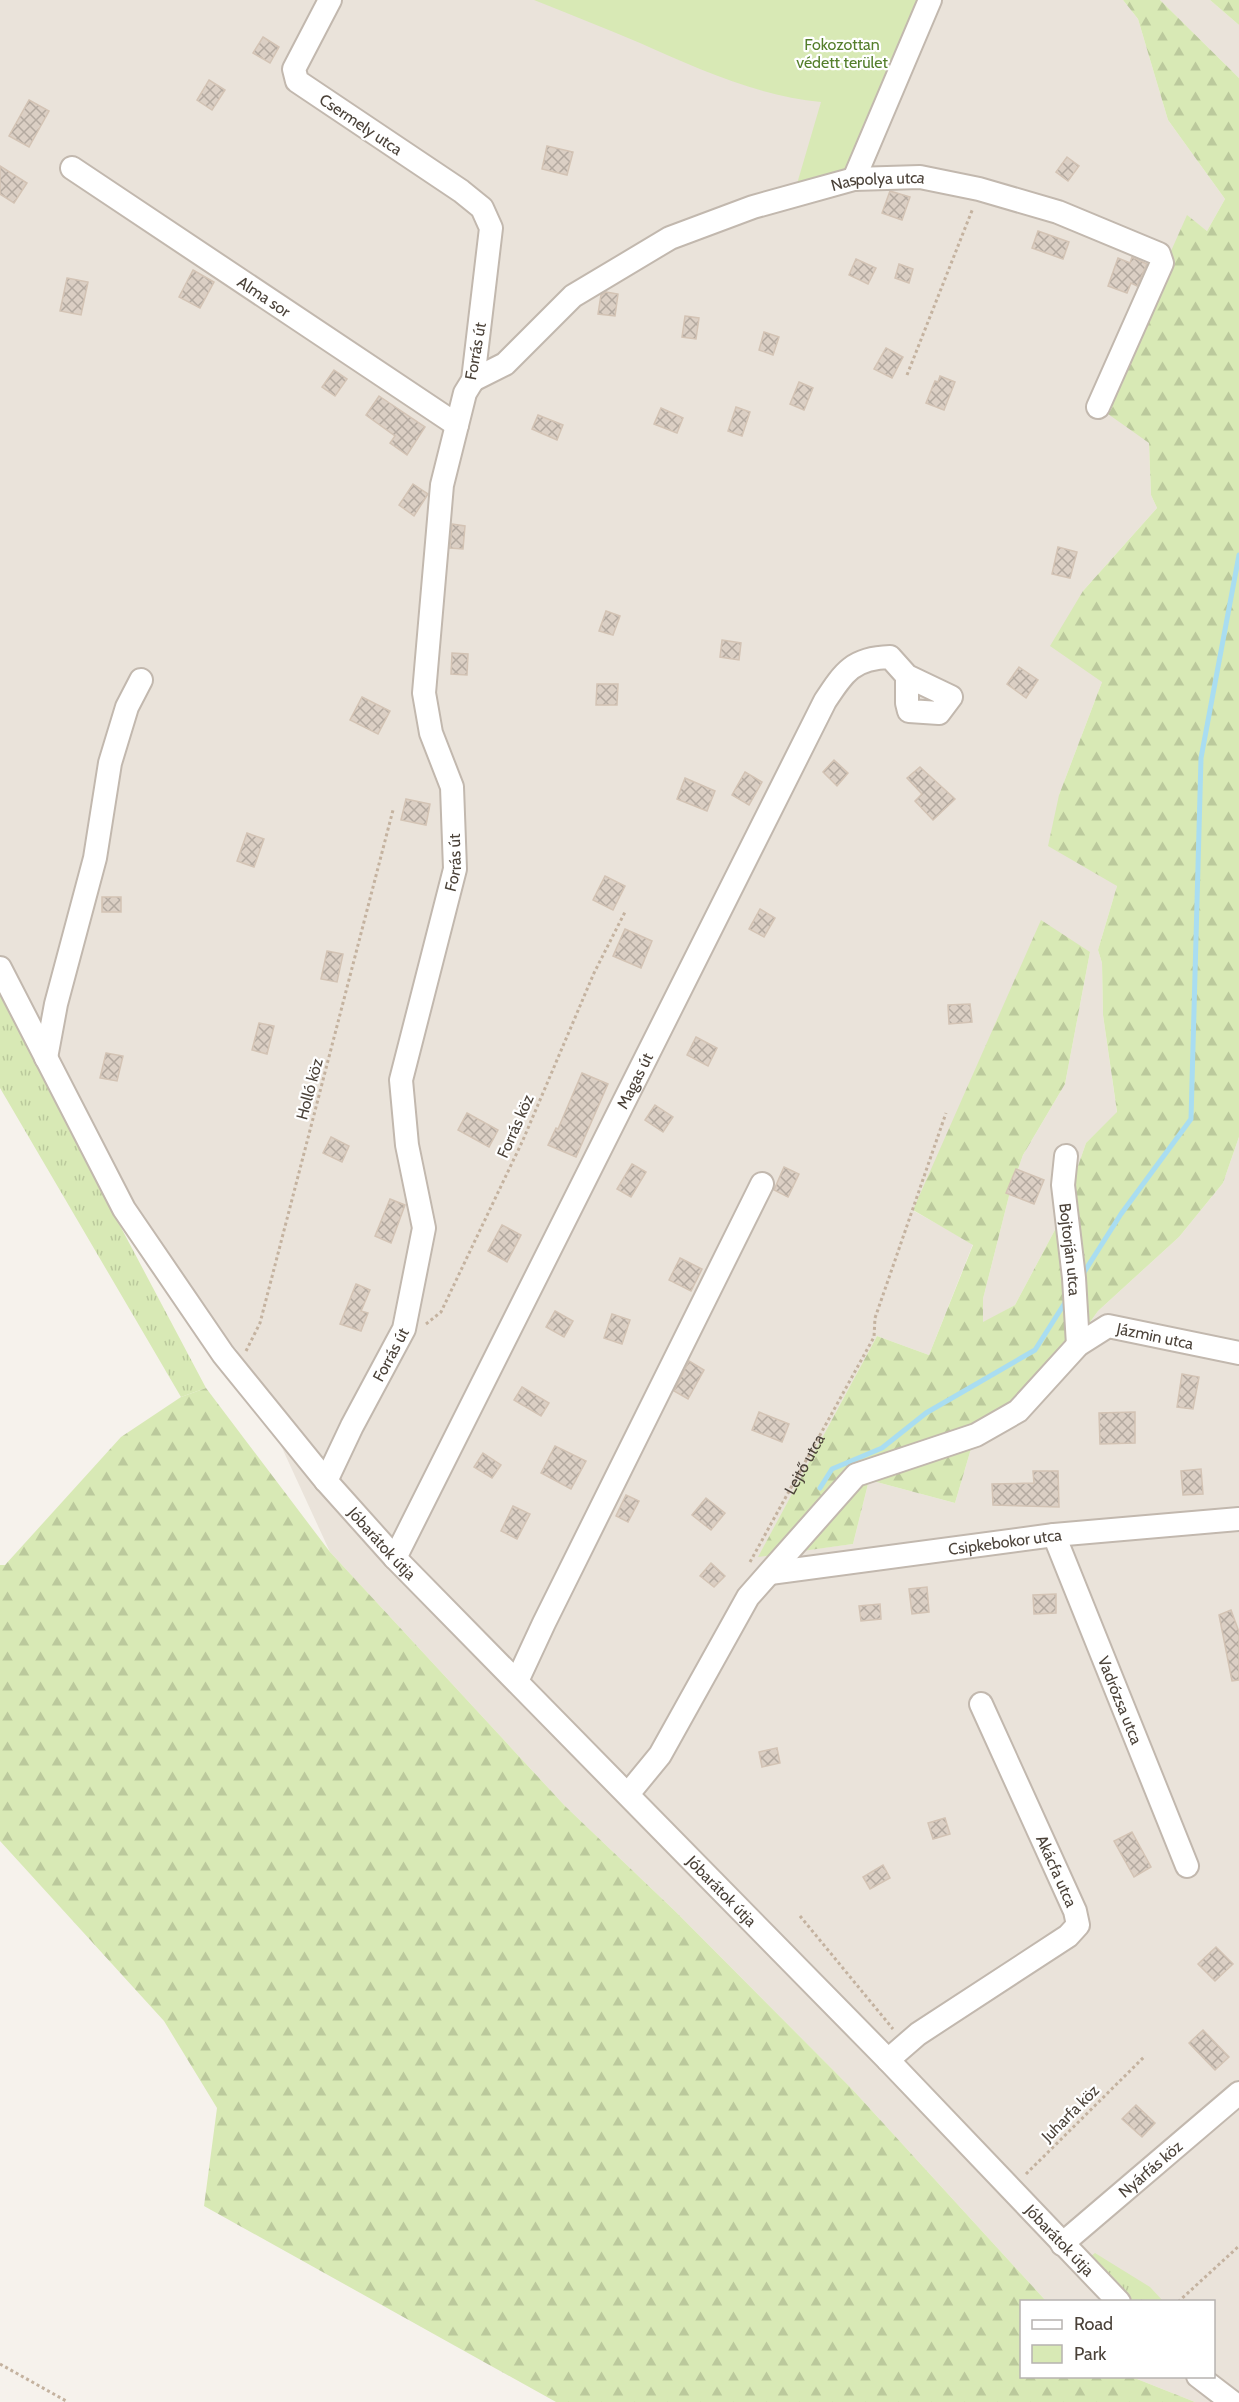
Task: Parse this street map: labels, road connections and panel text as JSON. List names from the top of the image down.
{
  "streets": {
    "street": [
      "Csermely utca",
      "Naspolya utca",
      "Alma sor",
      "Forrás út",
      "Magas út",
      "Bojtorján utca",
      "Jázmin utca",
      "Csipkebokor utca",
      "Jóbarátok útja",
      "Vadrózsa utca",
      "Akácfa utca",
      "Nyárfás köz"
    ],
    "path": [
      "Holló köz",
      "Forrás köz",
      "Lejtő utca",
      "Juharfa köz"
    ]
  },
  "crossings": [
    ["Csermely utca", "Forrás út"],
    ["Naspolya utca", "Forrás út"],
    ["Alma sor", "Forrás út"],
    ["Forrás út", "Forrás köz"],
    ["Forrás út", "Jóbarátok útja"],
    ["Magas út", "Jóbarátok útja"],
    ["Holló köz", "Jóbarátok útja"],
    ["Bojtorján utca", "Jázmin utca"],
    ["Jázmin utca", "Lejtő utca"],
    ["Jázmin utca", "Csipkebokor utca"],
    ["Csipkebokor utca", "Vadrózsa utca"],
    ["Jóbarátok útja", "Akácfa utca"],
    ["Jóbarátok útja", "Juharfa köz"],
    ["Jóbarátok útja", "Nyárfás köz"]
  ],
  "parks": ["Fokozottan védett terület"],
  "legend": ["Road", "Park"]
}
